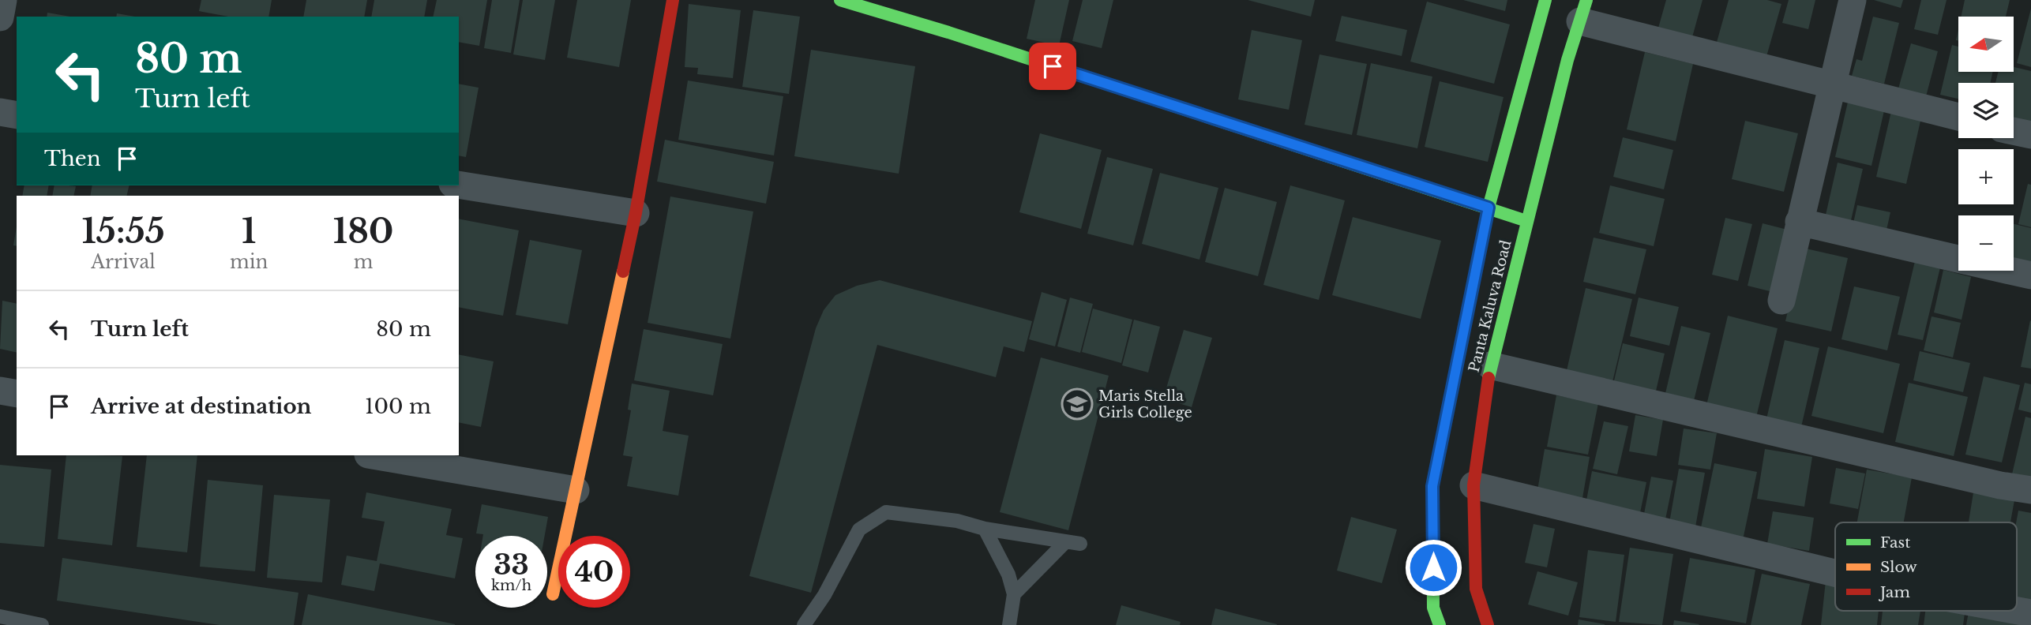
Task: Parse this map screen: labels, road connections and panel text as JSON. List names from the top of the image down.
{
  "streets": {
    "street": ["Panta Kaluva Road"]
  },
  "places": {
    "school or university": ["Maris Stella Girls College"]
  },
  "legend": ["Fast", "Slow", "Jam"],
  "north": "left",
  "page": {
    "map_buttons": ["+", "−"],
    "turn": ["80 m", "Turn left"],
    "then": "Then",
    "eta": [
      "15:55",
      "Arrival",
      "1",
      "min",
      "180",
      "m"
    ],
    "list": [
      {
        "name": "Turn left",
        "value": "80 m"
      },
      {
        "name": "Arrive at destination",
        "value": "100 m"
      }
    ],
    "speed": "33 km/h",
    "limit": "40"
  }
}
